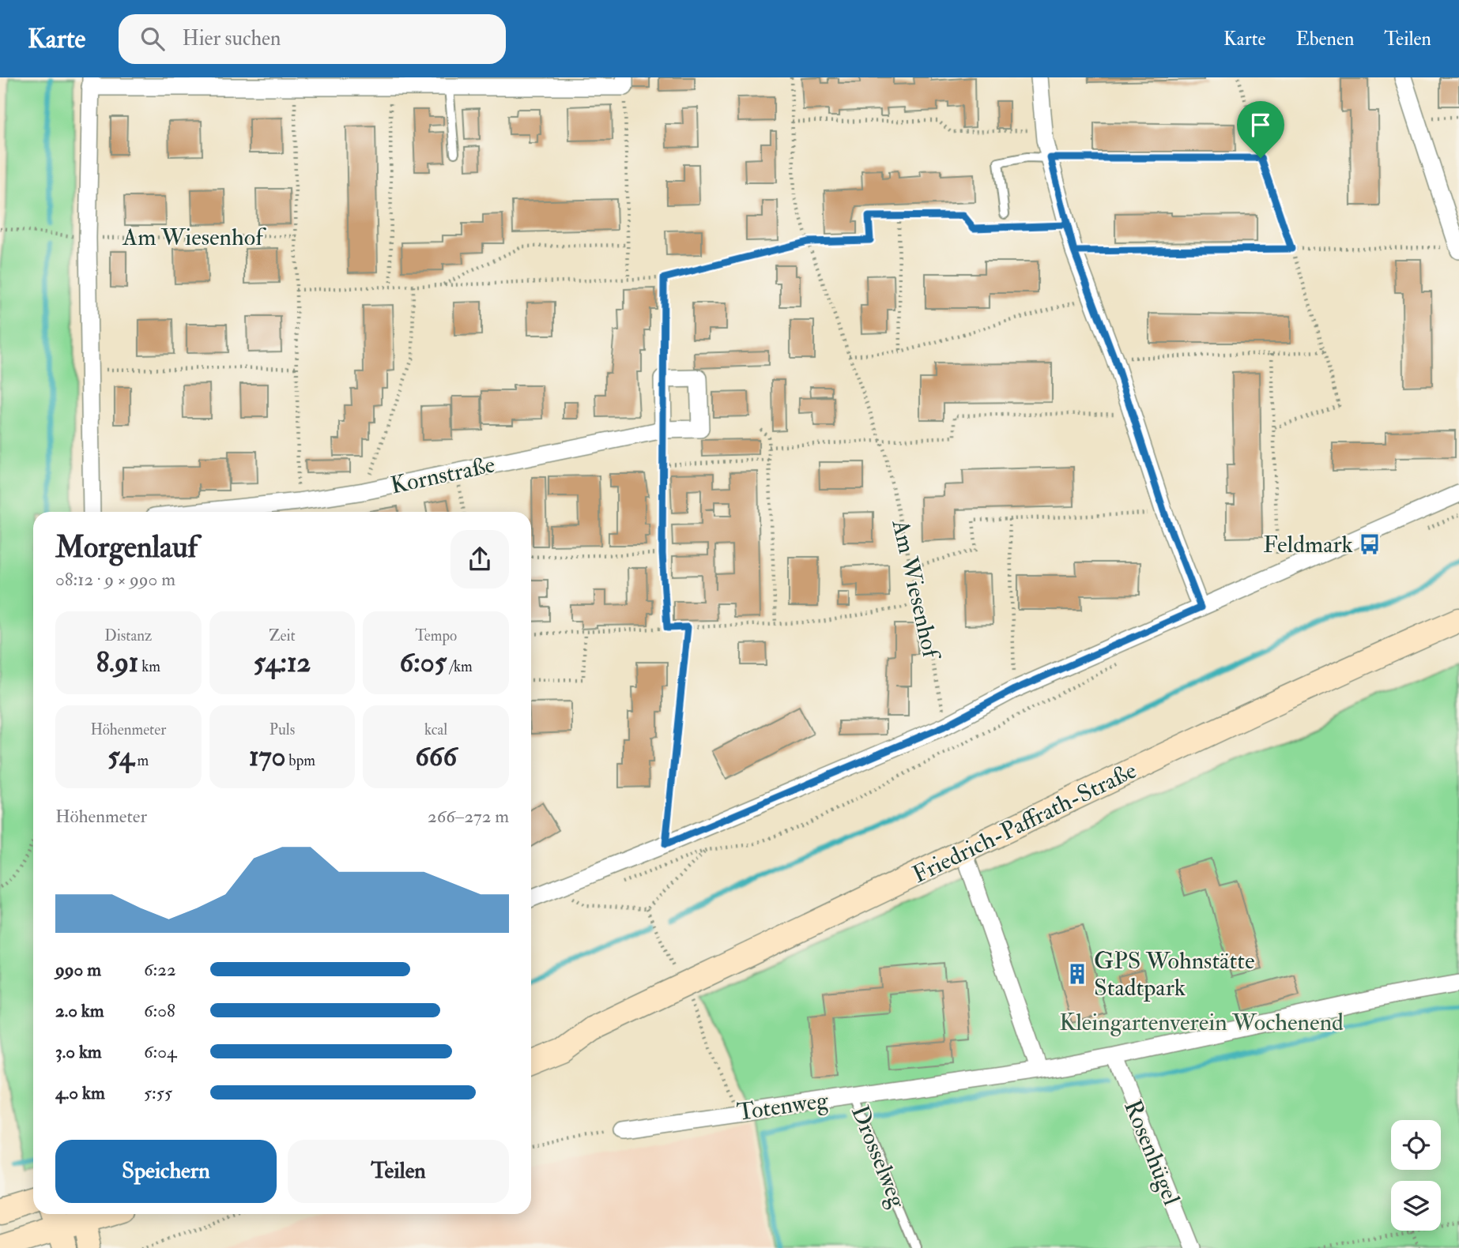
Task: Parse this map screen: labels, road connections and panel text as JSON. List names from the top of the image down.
{
  "streets": {
    "main road": ["Friedrich-Paffrath-Straße"],
    "street": [
      "Am Wiesenhof",
      "Kornstraße",
      "Totenweg",
      "Rosenhügel"
    ],
    "lane": ["Drosselweg"]
  },
  "crossings": [
    ["Totenweg", "Rosenhügel"],
    ["Totenweg", "Drosselweg"]
  ],
  "parks": ["Kleingartenverein Wochenend"],
  "places": {
    "bus stop": ["Feldmark"],
    "building": ["GPS Wohnstätte Stadtpark"]
  },
  "page": {
    "header": "Karte",
    "search": "Hier suchen",
    "nav": ["Karte", "Ebenen", "Teilen"],
    "heading": ["Morgenlauf", "08:12 · 9 × 990 m"],
    "stats": [
      ["Distanz", "8.91 km"],
      ["Zeit", "54:12"],
      ["Tempo", "6:05 /km"],
      ["Höhenmeter", "54 m"],
      ["Puls", "170 bpm"],
      ["kcal", "666"]
    ],
    "chart": ["Höhenmeter", "266–272 m"],
    "list": [
      {
        "name": "990 m",
        "note": "6:22"
      },
      {
        "name": "2.0 km",
        "note": "6:08"
      },
      {
        "name": "3.0 km",
        "note": "6:04"
      },
      {
        "name": "4.0 km",
        "note": "5:55"
      }
    ],
    "buttons": ["Speichern", "Teilen"]
  }
}
